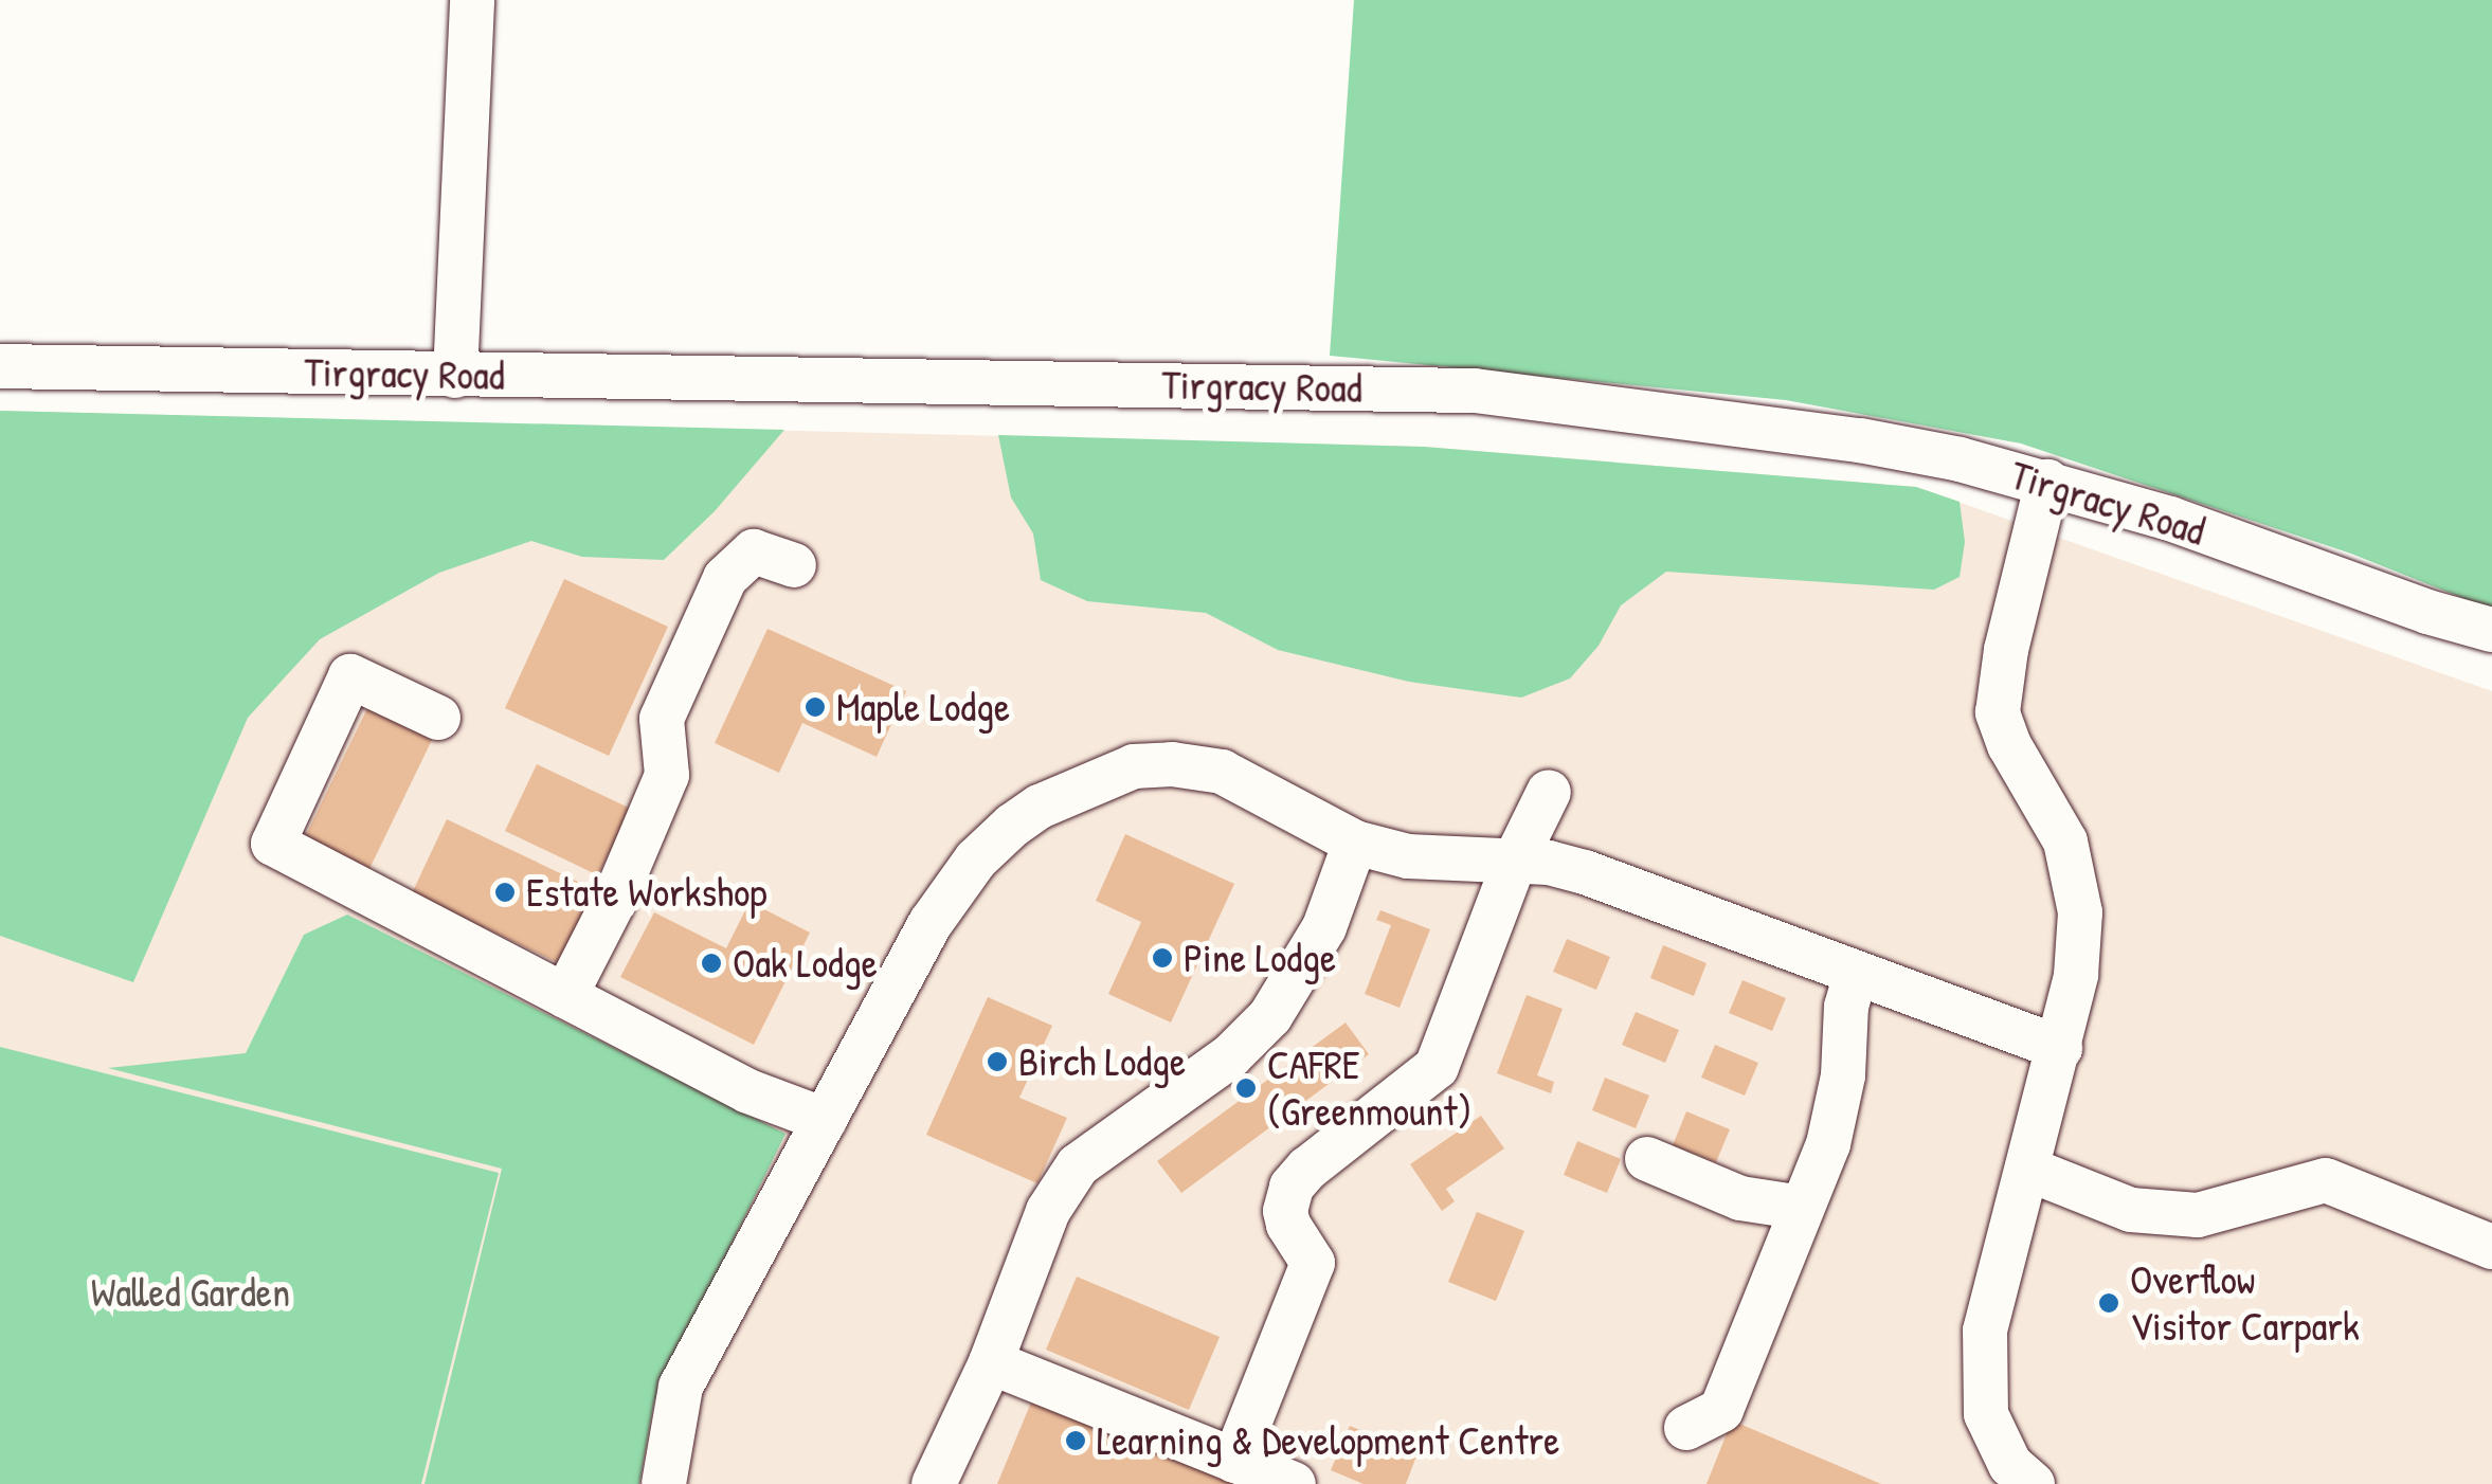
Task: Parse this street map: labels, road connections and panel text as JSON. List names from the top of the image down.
{
  "streets": {
    "street": ["Tirgracy Road"]
  },
  "parks": ["Walled Garden"],
  "places": [
    "Maple Lodge",
    "Estate Workshop",
    "Pine Lodge",
    "Oak Lodge",
    "Birch Lodge",
    "CAFRE (Greenmount)",
    "Overflow Visitor Carpark",
    "Learning & Development Centre"
  ]
}
